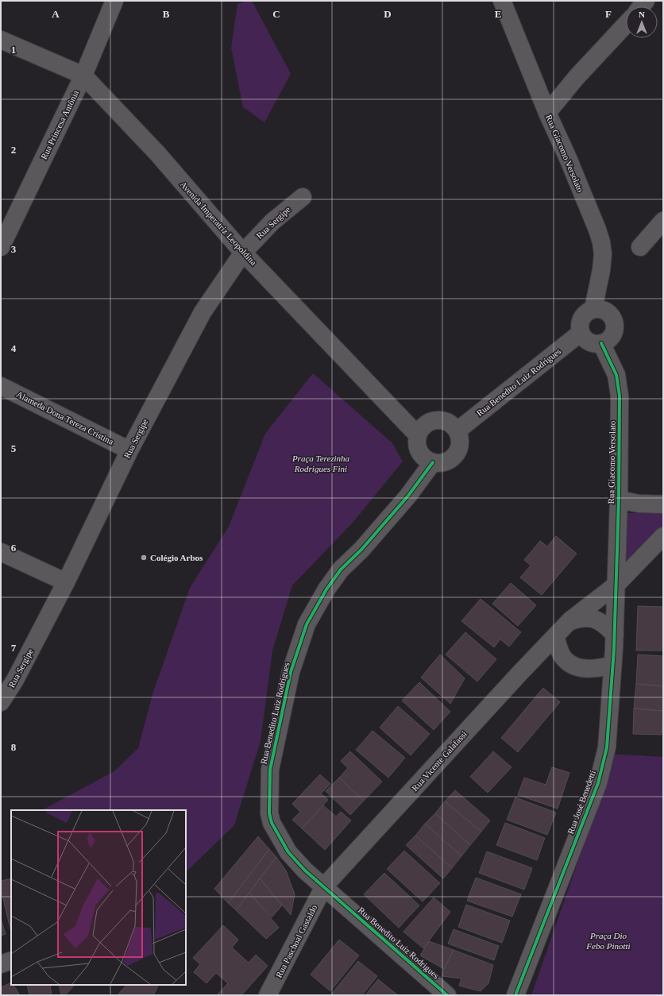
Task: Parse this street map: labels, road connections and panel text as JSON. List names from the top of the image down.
{
  "streets": {
    "street": [
      "Rua Princesa Antônia",
      "Rua Giacomo Versolato",
      "Rua Sergipe",
      "Avenida Imperatriz Leopoldina",
      "Rua Benedito Luiz Rodrigues",
      "Alameda Dona Tereza Cristina",
      "Rua Vicente Galafassi",
      "Rua José Benedetti",
      "Rua Paschoal Gastaldo"
    ]
  },
  "crossings": [
    ["Rua Princesa Antônia", "Avenida Imperatriz Leopoldina"],
    ["Rua Giacomo Versolato", "Rua Benedito Luiz Rodrigues"],
    ["Rua Giacomo Versolato", "Rua José Benedetti"],
    ["Rua Sergipe", "Avenida Imperatriz Leopoldina"],
    ["Rua Sergipe", "Alameda Dona Tereza Cristina"],
    ["Avenida Imperatriz Leopoldina", "Rua Benedito Luiz Rodrigues"],
    ["Rua Benedito Luiz Rodrigues", "Rua Vicente Galafassi"],
    ["Rua Benedito Luiz Rodrigues", "Rua Paschoal Gastaldo"],
    ["Rua Vicente Galafassi", "Rua José Benedetti"],
    ["Rua Vicente Galafassi", "Rua Paschoal Gastaldo"]
  ],
  "parks": ["Praça Terezinha Rodrigues Fini", "Praça Dio Febo Pinotti"],
  "places": ["Colégio Arbos"],
  "north": "top",
  "grid": {
    "columns": [
      "A",
      "B",
      "C",
      "D",
      "E",
      "F"
    ],
    "rows": [
      "1",
      "2",
      "3",
      "4",
      "5",
      "6",
      "7",
      "8"
    ]
  }
}
